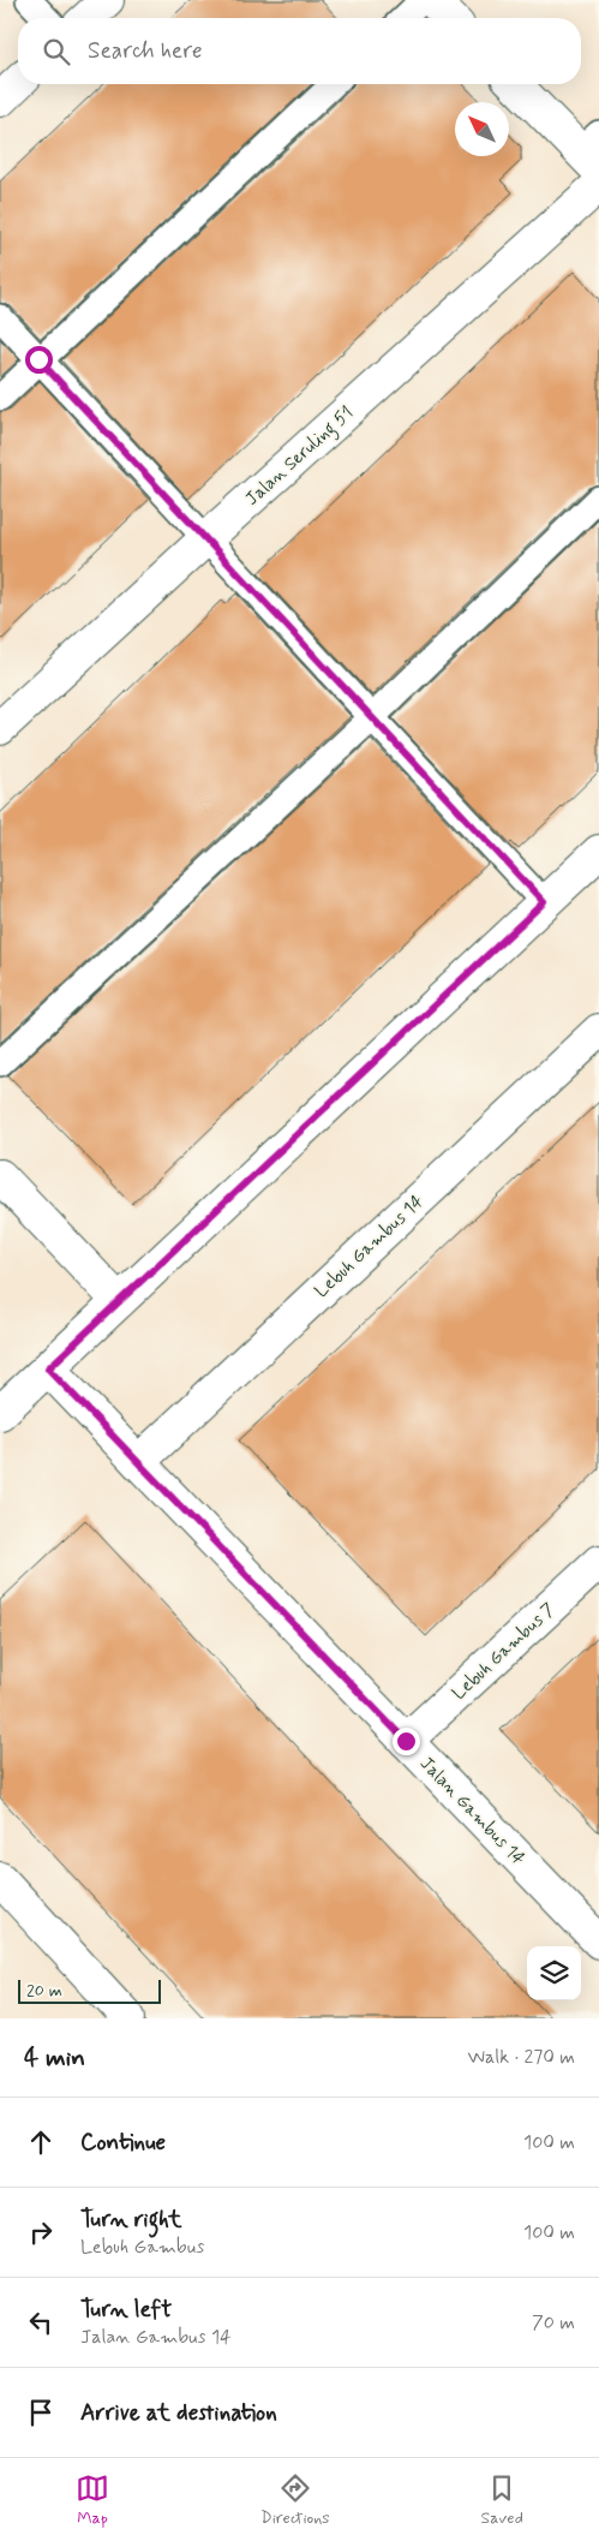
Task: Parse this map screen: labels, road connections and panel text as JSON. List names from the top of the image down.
{
  "streets": {
    "street": [
      "Jalan Seruling 51",
      "Lebuh Gambus 14",
      "Lebuh Gambus 7",
      "Jalan Gambus 14"
    ]
  },
  "crossings": [
    ["Lebuh Gambus 14", "Jalan Gambus 14"],
    ["Lebuh Gambus 7", "Jalan Gambus 14"]
  ],
  "scale_bar": "20 m",
  "north": "top left",
  "page": {
    "search": "Search here",
    "scale": "20 m",
    "heading": ["4 min", "Walk · 270 m"],
    "list": [
      ["Continue", "100 m"],
      ["Turn right", "Lebuh Gambus", "100 m"],
      ["Turn left", "Jalan Gambus 14", "70 m"],
      "Arrive at destination"
    ],
    "nav": ["Map", "Directions", "Saved"]
  }
}
